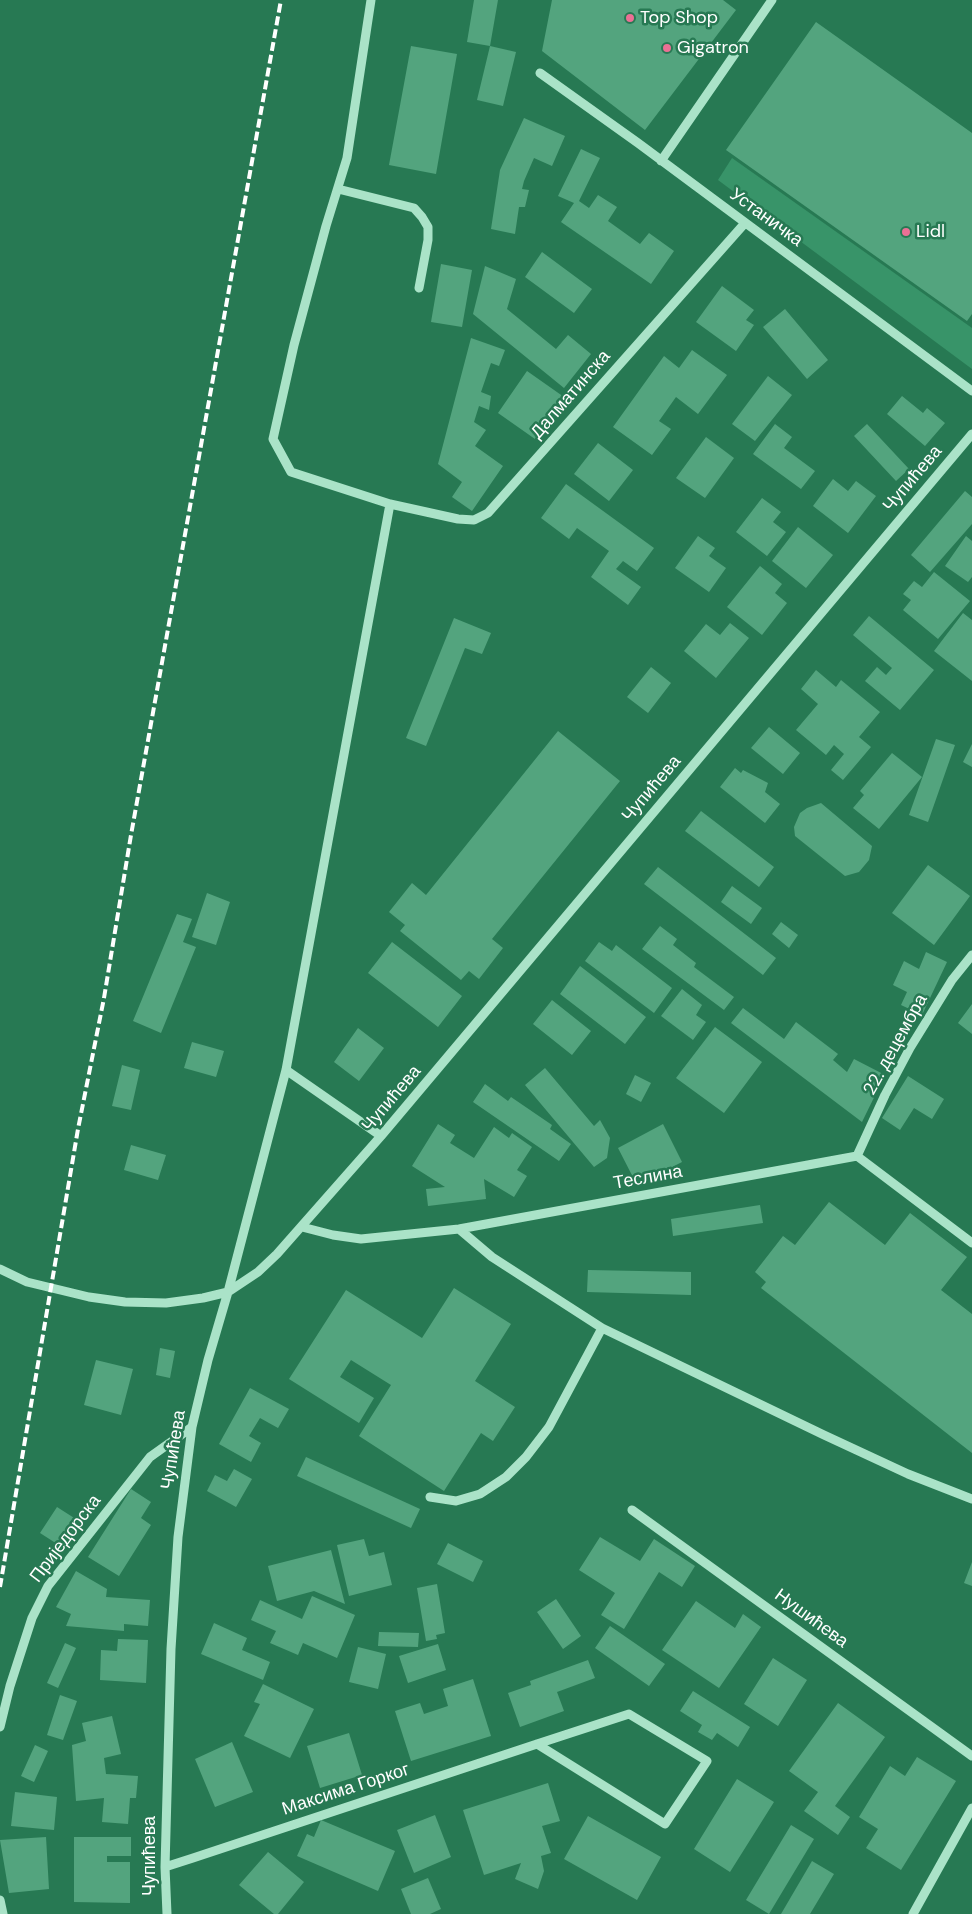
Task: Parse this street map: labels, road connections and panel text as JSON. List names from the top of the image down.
{
  "streets": {
    "street": [
      "Устаничка",
      "Далматинска",
      "Чупићева",
      "22. децембра",
      "Теслина",
      "Приједорска",
      "Нушићева",
      "Максима Горког"
    ]
  },
  "crossings": [
    ["Устаничка", "Далматинска"],
    ["Чупићева", "Теслина"],
    ["Чупићева", "Приједорска"],
    ["Чупићева", "Максима Горког"],
    ["22. децембра", "Теслина"]
  ],
  "places": ["Top Shop", "Gigatron", "Lidl"]
}
